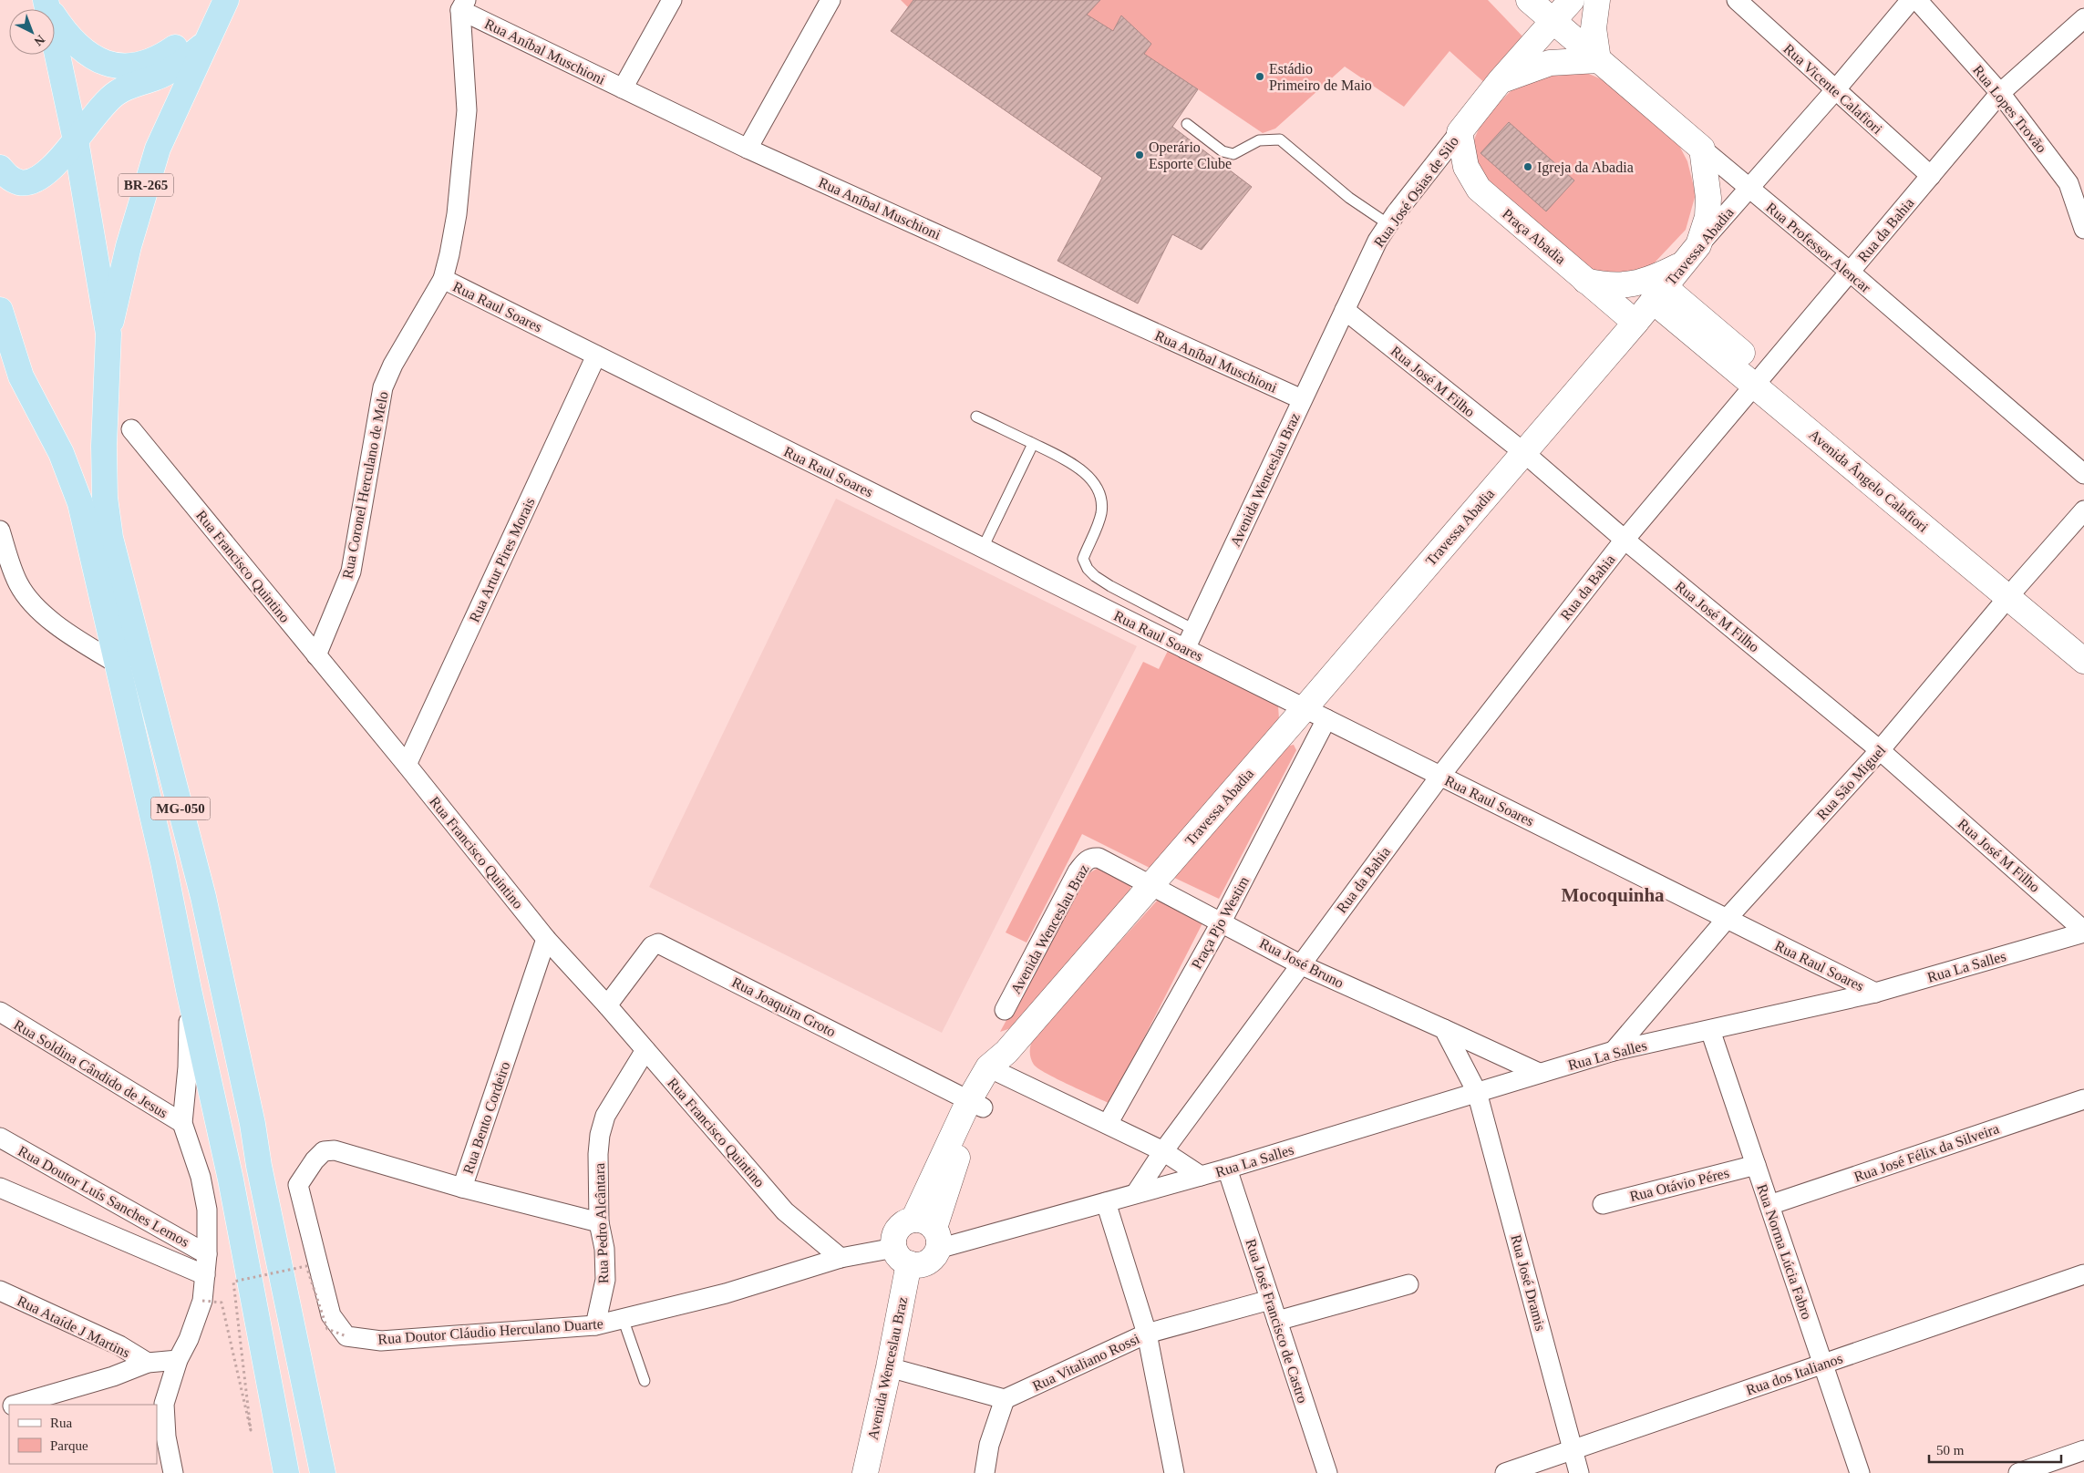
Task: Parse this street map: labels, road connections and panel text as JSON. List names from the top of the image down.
{
  "streets": {
    "highway": ["BR-265", "MG-050"],
    "street": [
      "Rua Aníbal Muschioni",
      "Rua Vicente Calafiori",
      "Rua Lopes Trovão",
      "Rua José Osias de Silo",
      "Rua da Bahia",
      "Praça Abadia",
      "Travessa Abadia",
      "Rua Professor Alencar",
      "Rua Raul Soares",
      "Rua José M Filho",
      "Avenida Wenceslau Braz",
      "Avenida Ângelo Calafiori",
      "Rua Coronel Herculano de Melo",
      "Rua Artur Pires Morais",
      "Rua Francisco Quintino",
      "Rua São Miguel",
      "Praça Pjo Westim",
      "Rua José Bruno",
      "Rua La Salles",
      "Rua Joaquim Groto",
      "Rua Soldina Cândido de Jesus",
      "Rua Bento Cordeiro",
      "Rua José Félix da Silveira",
      "Rua Otávio Péres",
      "Rua Doutor Luís Sanches Lemos",
      "Rua Pedro Alcântara",
      "Rua Norma Lúcia Fabro",
      "Rua José Dramis",
      "Rua José Francisco de Castro",
      "Rua Ataíde J Martins",
      "Rua Doutor Cláudio Herculano Duarte",
      "Rua Vitaliano Rossi",
      "Rua dos Italianos"
    ]
  },
  "crossings": [
    ["Rua Aníbal Muschioni", "Avenida Wenceslau Braz"],
    ["Rua Aníbal Muschioni", "Rua Coronel Herculano de Melo"],
    ["Rua Vicente Calafiori", "Rua da Bahia"],
    ["Rua Vicente Calafiori", "Travessa Abadia"],
    ["Rua Lopes Trovão", "Rua da Bahia"],
    ["BR-265", "MG-050"],
    ["Rua José Osias de Silo", "Praça Abadia"],
    ["Rua José Osias de Silo", "Rua Professor Alencar"],
    ["Rua José Osias de Silo", "Rua José M Filho"],
    ["Rua José Osias de Silo", "Avenida Wenceslau Braz"],
    ["Rua da Bahia", "Rua Professor Alencar"],
    ["Rua da Bahia", "Rua Raul Soares"],
    ["Rua da Bahia", "Rua José M Filho"],
    ["Rua da Bahia", "Avenida Ângelo Calafiori"],
    ["Rua da Bahia", "Rua José Bruno"],
    ["Rua da Bahia", "Rua La Salles"],
    ["Rua da Bahia", "Rua Doutor Cláudio Herculano Duarte"],
    ["Praça Abadia", "Travessa Abadia"],
    ["Travessa Abadia", "Rua Professor Alencar"],
    ["Travessa Abadia", "Rua Raul Soares"],
    ["Travessa Abadia", "Rua José M Filho"],
    ["Travessa Abadia", "Avenida Wenceslau Braz"],
    ["Travessa Abadia", "Avenida Ângelo Calafiori"],
    ["Travessa Abadia", "Praça Pjo Westim"],
    ["Travessa Abadia", "Rua José Bruno"],
    ["Travessa Abadia", "Rua Joaquim Groto"],
    ["Rua Raul Soares", "Avenida Wenceslau Braz"],
    ["Rua Raul Soares", "Rua Coronel Herculano de Melo"],
    ["Rua Raul Soares", "Rua Artur Pires Morais"],
    ["Rua Raul Soares", "Rua São Miguel"],
    ["Rua Raul Soares", "Praça Pjo Westim"],
    ["Rua Raul Soares", "Rua La Salles"],
    ["Rua José M Filho", "Avenida Wenceslau Braz"],
    ["Rua José M Filho", "Rua São Miguel"],
    ["Rua José M Filho", "Rua La Salles"],
    ["Avenida Wenceslau Braz", "Rua José Bruno"],
    ["Avenida Wenceslau Braz", "Rua Joaquim Groto"],
    ["Avenida Wenceslau Braz", "Rua Doutor Cláudio Herculano Duarte"],
    ["Avenida Ângelo Calafiori", "Rua São Miguel"],
    ["Rua Coronel Herculano de Melo", "Rua Francisco Quintino"],
    ["Rua Artur Pires Morais", "Rua Francisco Quintino"],
    ["Rua Francisco Quintino", "Rua Joaquim Groto"],
    ["Rua Francisco Quintino", "Rua Bento Cordeiro"],
    ["Rua Francisco Quintino", "Rua Pedro Alcântara"],
    ["Rua Francisco Quintino", "Rua Doutor Cláudio Herculano Duarte"],
    ["Rua São Miguel", "Rua La Salles"],
    ["Praça Pjo Westim", "Rua José Bruno"],
    ["Rua José Bruno", "Rua La Salles"],
    ["Rua La Salles", "Rua Norma Lúcia Fabro"],
    ["Rua La Salles", "Rua José Dramis"],
    ["Rua La Salles", "Rua José Francisco de Castro"],
    ["Rua La Salles", "Rua Doutor Cláudio Herculano Duarte"],
    ["Rua Bento Cordeiro", "Rua Pedro Alcântara"],
    ["Rua José Félix da Silveira", "Rua Norma Lúcia Fabro"],
    ["Rua Otávio Péres", "Rua Norma Lúcia Fabro"],
    ["Rua Pedro Alcântara", "Rua Doutor Cláudio Herculano Duarte"],
    ["Rua Norma Lúcia Fabro", "Rua dos Italianos"],
    ["Rua José Dramis", "Rua dos Italianos"],
    ["Rua José Francisco de Castro", "Rua Vitaliano Rossi"]
  ],
  "districts": ["Mocoquinha"],
  "places": ["Estádio Primeiro de Maio", "Operário Esporte Clube", "Igreja da Abadia"],
  "legend": ["Rua", "Parque"],
  "scale_bar": "50 m",
  "north": "bottom right"
}
